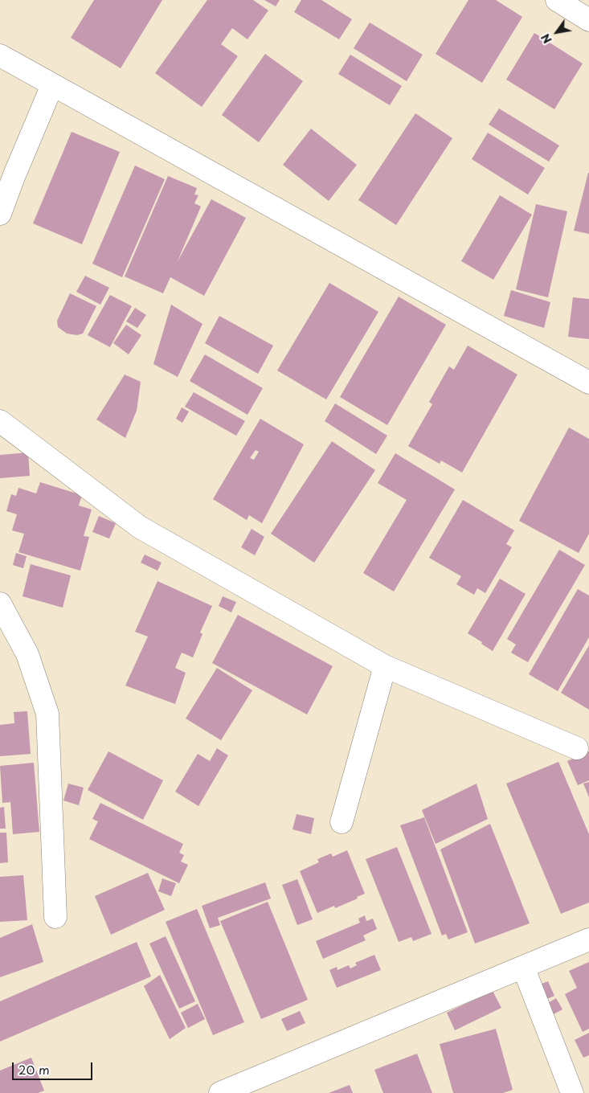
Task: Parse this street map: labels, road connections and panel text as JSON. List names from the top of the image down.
{
  "scale_bar": "20 m",
  "north": "bottom left"
}
